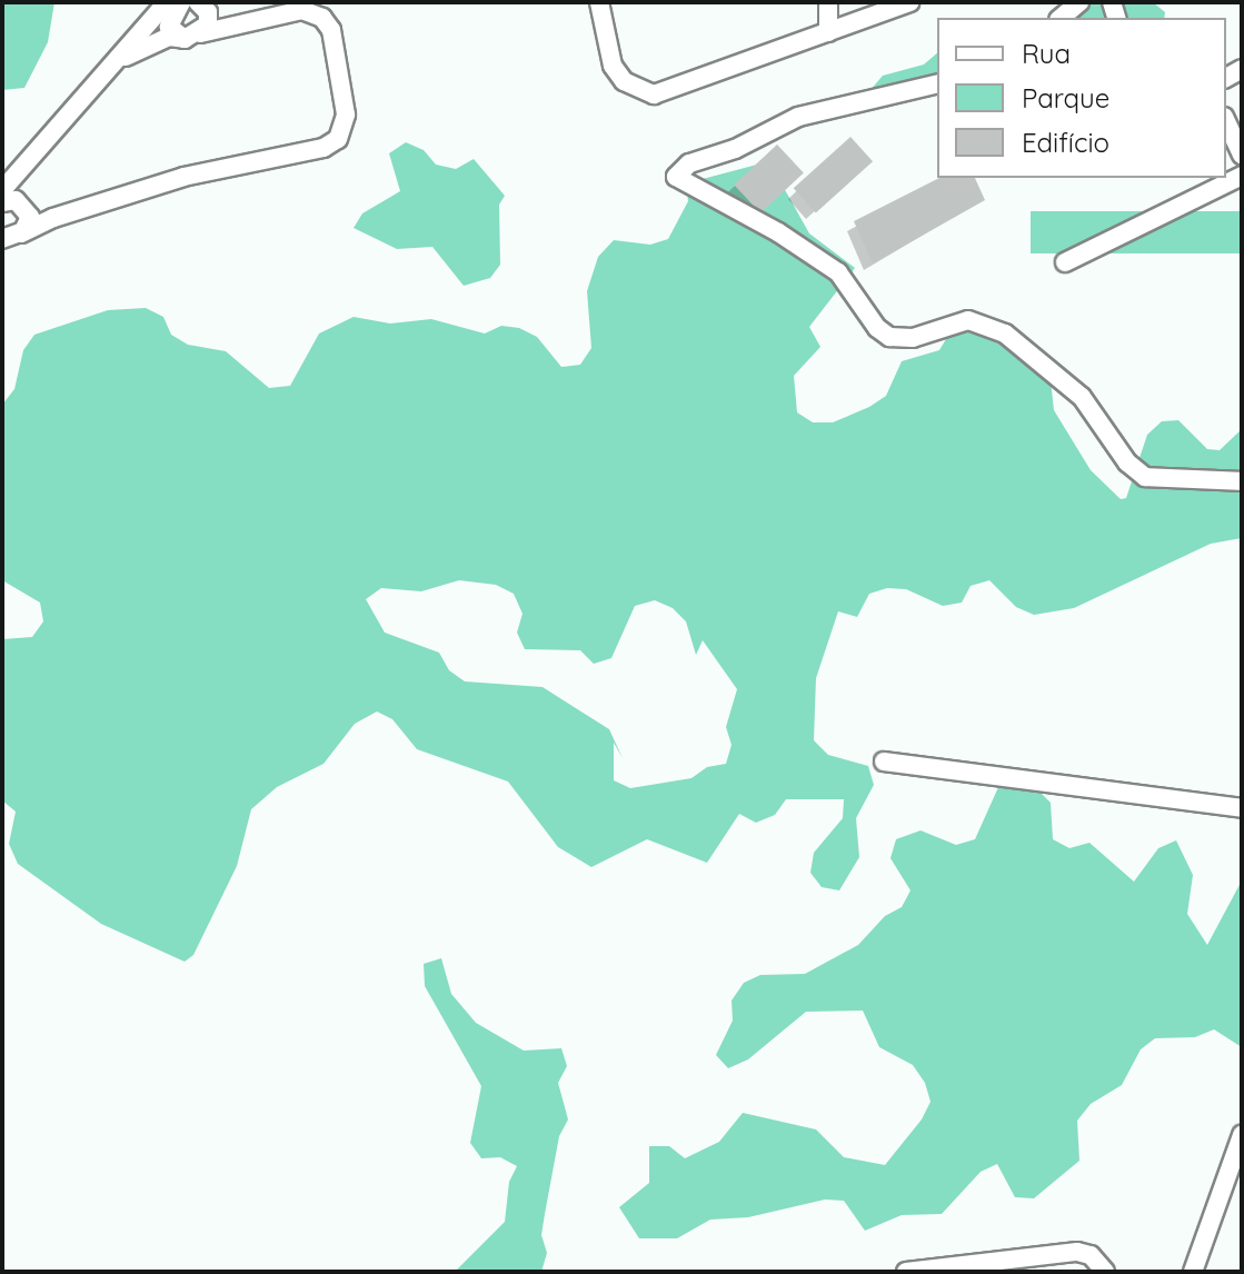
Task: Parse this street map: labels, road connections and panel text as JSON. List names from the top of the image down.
{
  "legend": ["Rua", "Parque", "Edifício"]
}
